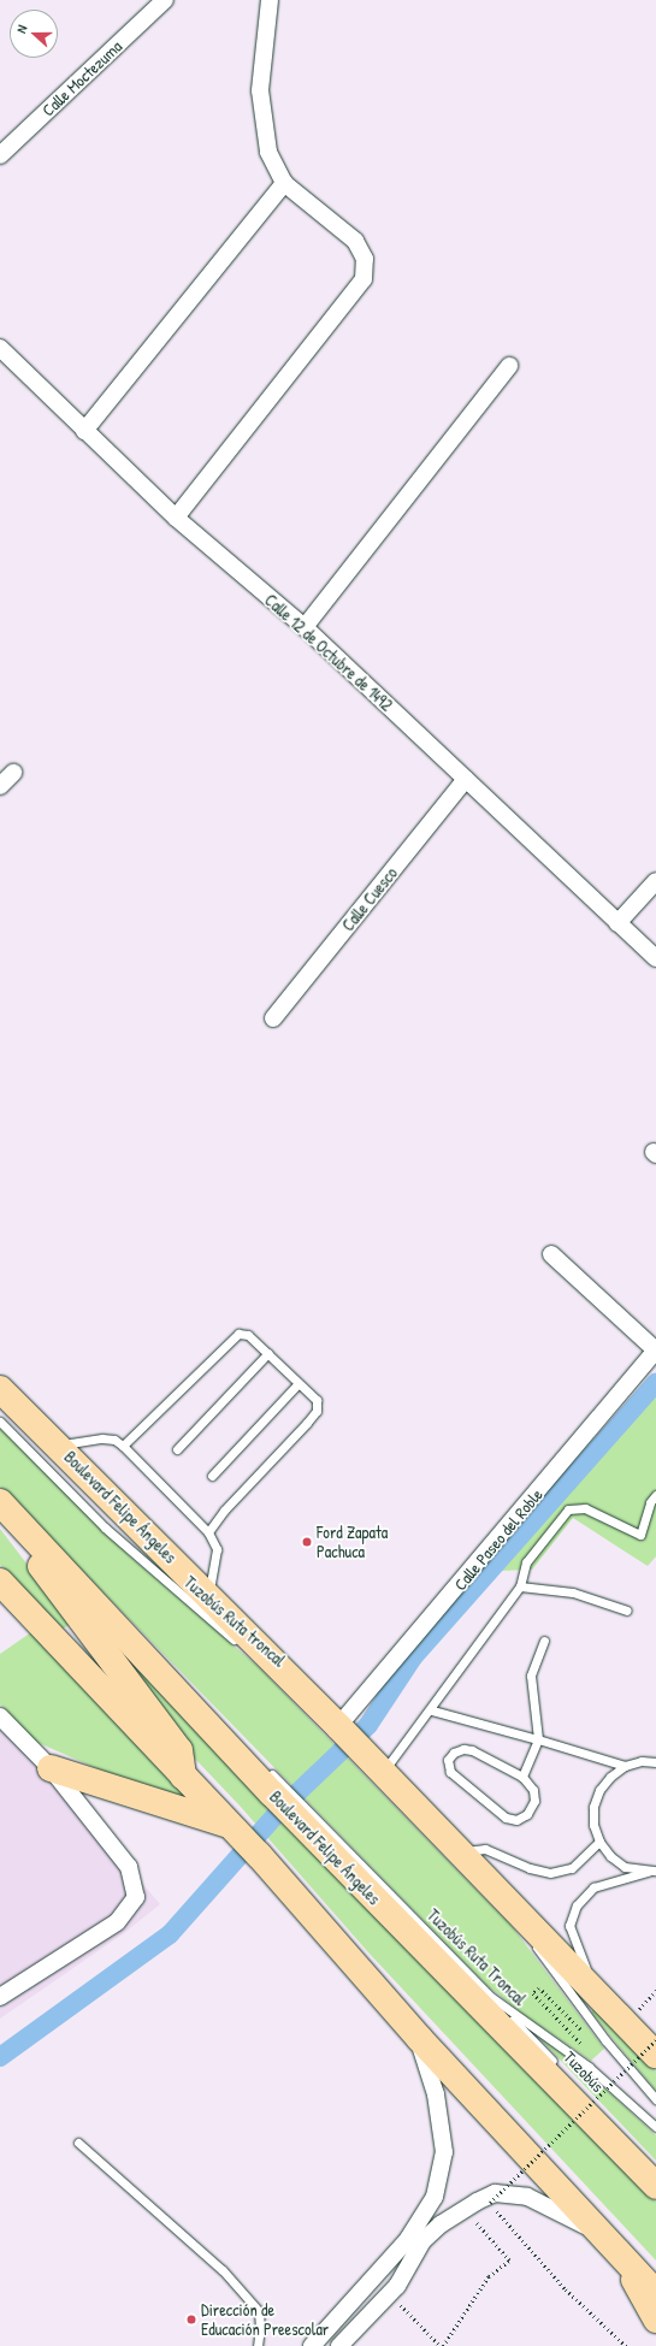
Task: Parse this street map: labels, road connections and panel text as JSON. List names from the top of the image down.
{
  "streets": {
    "main road": ["Boulevard Felipe Ángeles"],
    "street": [
      "Calle Moctezuma",
      "Calle 12 de Octubre de 1492",
      "Calle Cuesco",
      "Calle Paseo del Roble"
    ],
    "lane": ["Tuzobús Ruta troncal", "Tuzobús Ruta Troncal", "Tuzobús"]
  },
  "crossings": [
    ["Calle 12 de Octubre de 1492", "Calle Cuesco"],
    ["Boulevard Felipe Ángeles", "Calle Paseo del Roble"],
    ["Boulevard Felipe Ángeles", "Tuzobús Ruta Troncal"],
    ["Tuzobús Ruta Troncal", "Tuzobús"]
  ],
  "places": ["Ford Zapata Pachuca", "Dirección de Educación Preescolar"],
  "north": "left"
}
